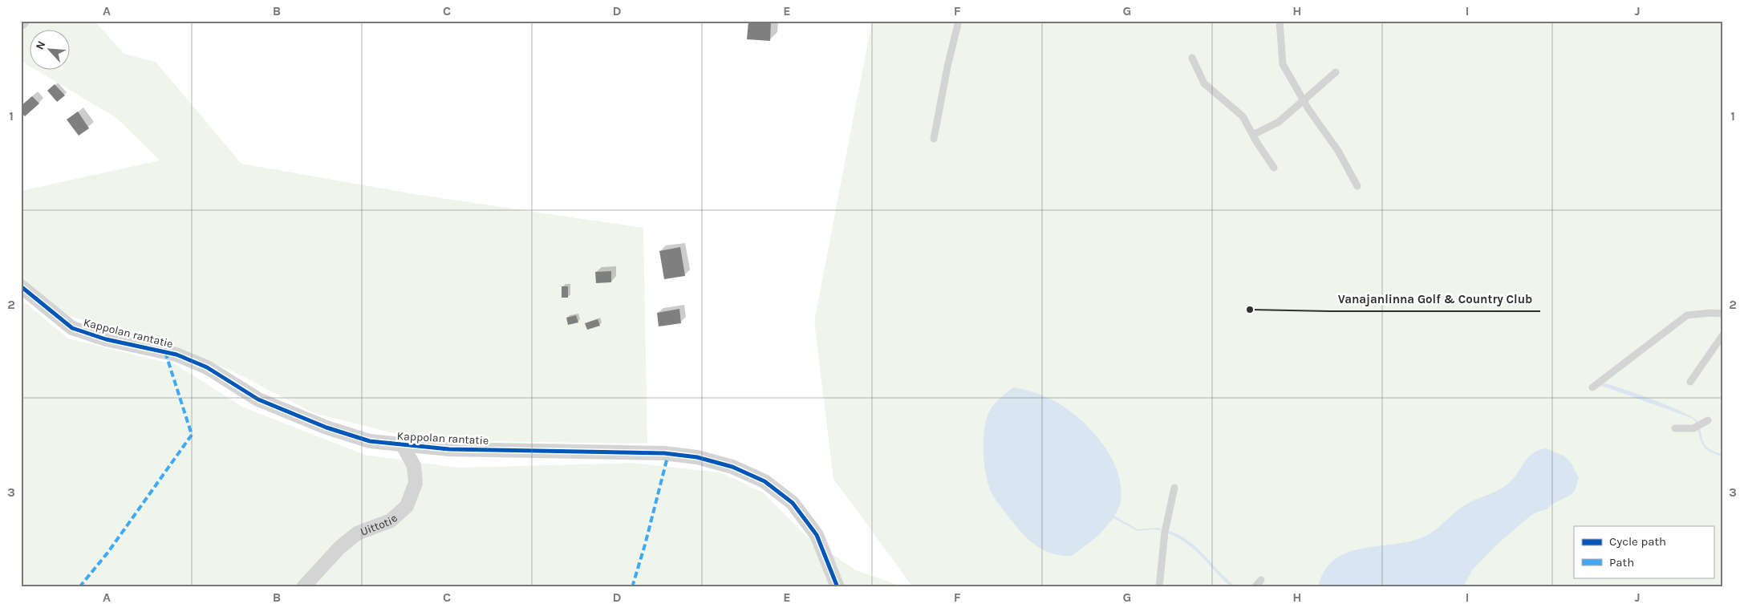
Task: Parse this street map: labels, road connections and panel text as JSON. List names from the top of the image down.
{
  "streets": {
    "street": ["Kappolan rantatie", "Uittotie"]
  },
  "crossings": [
    ["Kappolan rantatie", "Uittotie"]
  ],
  "places": ["Vanajanlinna Golf & Country Club"],
  "legend": ["Cycle path", "Path"],
  "north": "top left",
  "grid": {
    "columns": [
      "A",
      "B",
      "C",
      "D",
      "E",
      "F",
      "G",
      "H",
      "I",
      "J"
    ],
    "rows": ["1", "2", "3"]
  }
}
